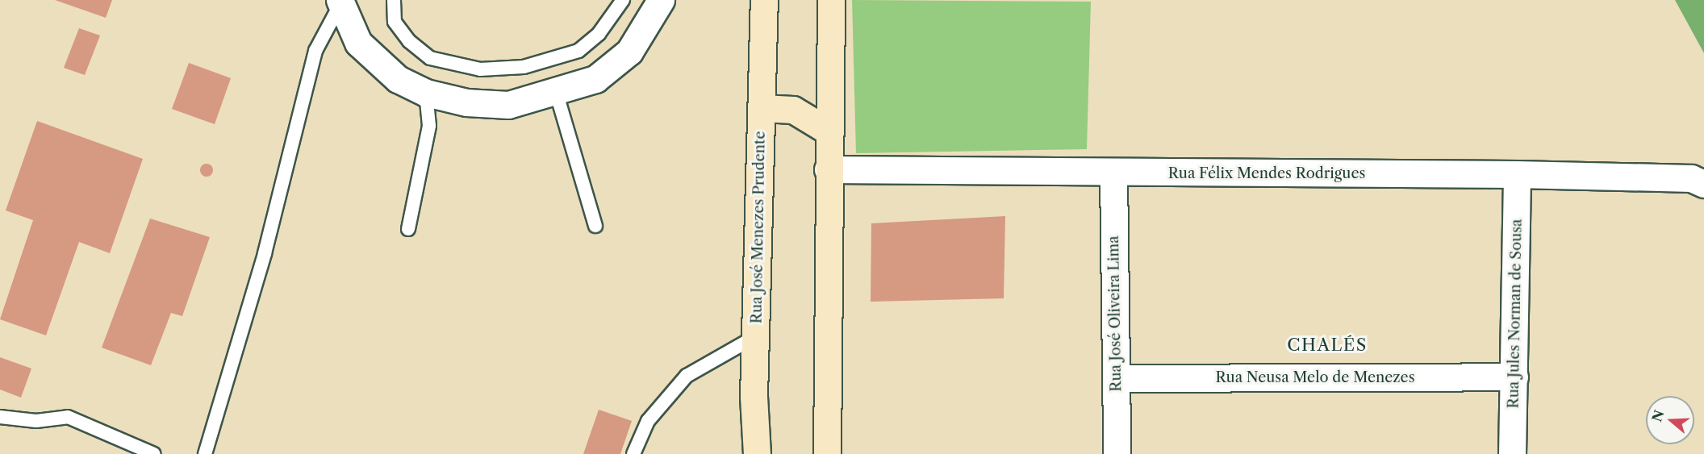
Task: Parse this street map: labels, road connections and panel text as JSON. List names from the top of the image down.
{
  "streets": {
    "main road": ["Rua José Menezes Prudente"],
    "street": [
      "Rua Félix Mendes Rodrigues",
      "Rua José Oliveira Lima",
      "Rua Jules Norman de Sousa",
      "Rua Neusa Melo de Menezes"
    ]
  },
  "crossings": [
    ["Rua Félix Mendes Rodrigues", "Rua José Oliveira Lima"],
    ["Rua Félix Mendes Rodrigues", "Rua Jules Norman de Sousa"],
    ["Rua José Oliveira Lima", "Rua Neusa Melo de Menezes"],
    ["Rua Jules Norman de Sousa", "Rua Neusa Melo de Menezes"]
  ],
  "districts": ["CHALÉS"],
  "north": "left"
}
